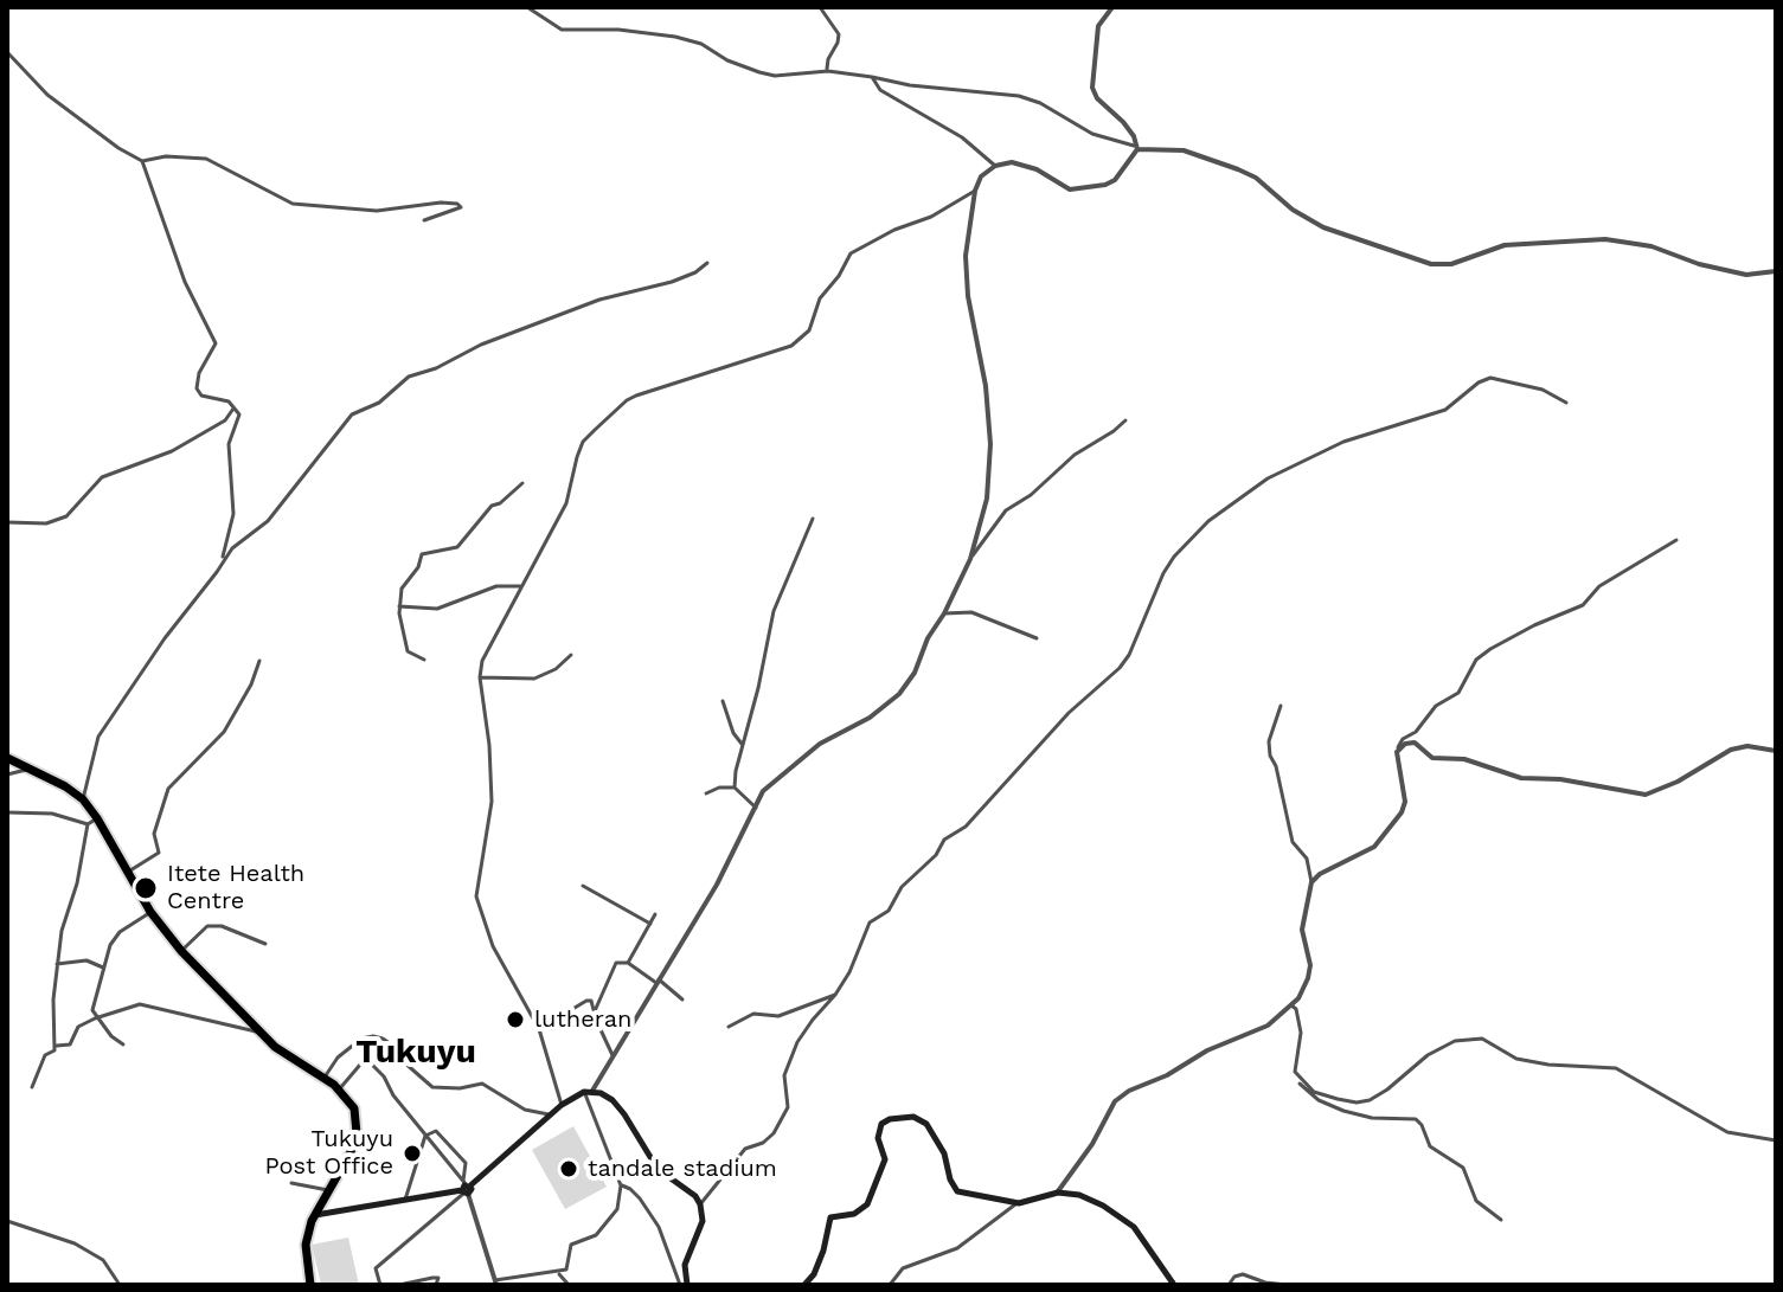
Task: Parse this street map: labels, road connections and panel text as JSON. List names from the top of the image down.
{
  "districts": ["Tukuyu"],
  "places": [
    "Itete Health Centre",
    "lutheran",
    "Tukuyu Post Office",
    "tandale stadium"
  ]
}
